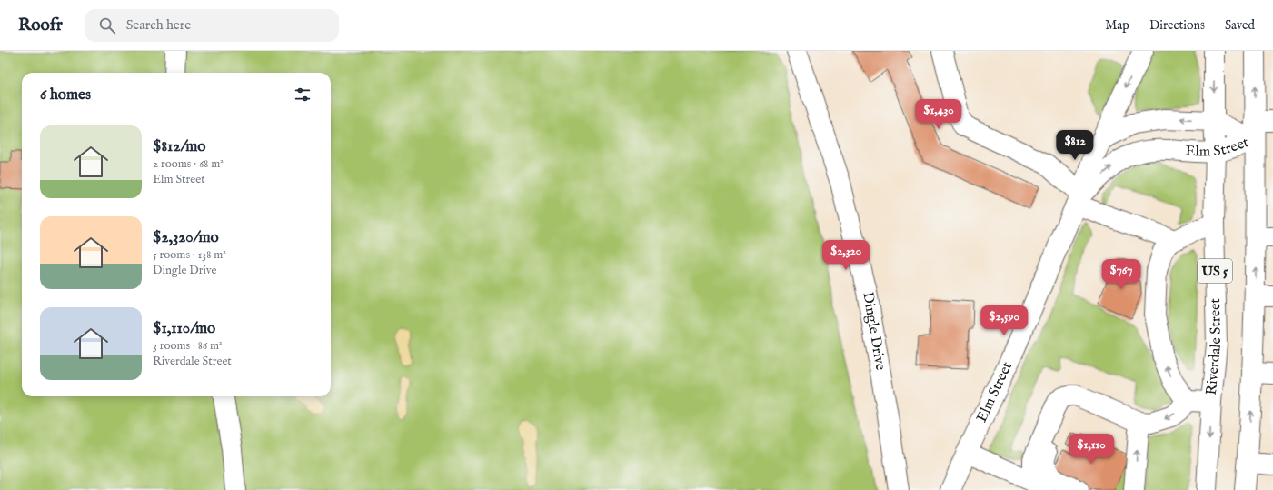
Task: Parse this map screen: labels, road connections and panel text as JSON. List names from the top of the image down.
{
  "streets": {
    "main road": [
      "Elm Street",
      "US 5",
      "Dingle Drive",
      "Riverdale Street"
    ]
  },
  "crossings": [
    ["Elm Street", "Riverdale Street"]
  ],
  "page": {
    "header": "Roofr",
    "search": "Search here",
    "nav": ["Map", "Directions", "Saved"],
    "heading": "6 homes",
    "price": [
      "$1,430",
      "$812",
      "$2,320",
      "$767",
      "$2,590",
      "$1,110"
    ],
    "list": [
      {
        "name": "$812/mo",
        "note": "2 rooms · 68 m² · Elm Street"
      },
      {
        "name": "$2,320/mo",
        "note": "5 rooms · 138 m² · Dingle Drive"
      },
      {
        "name": "$1,110/mo",
        "note": "3 rooms · 86 m² · Riverdale Street"
      }
    ]
  }
}
